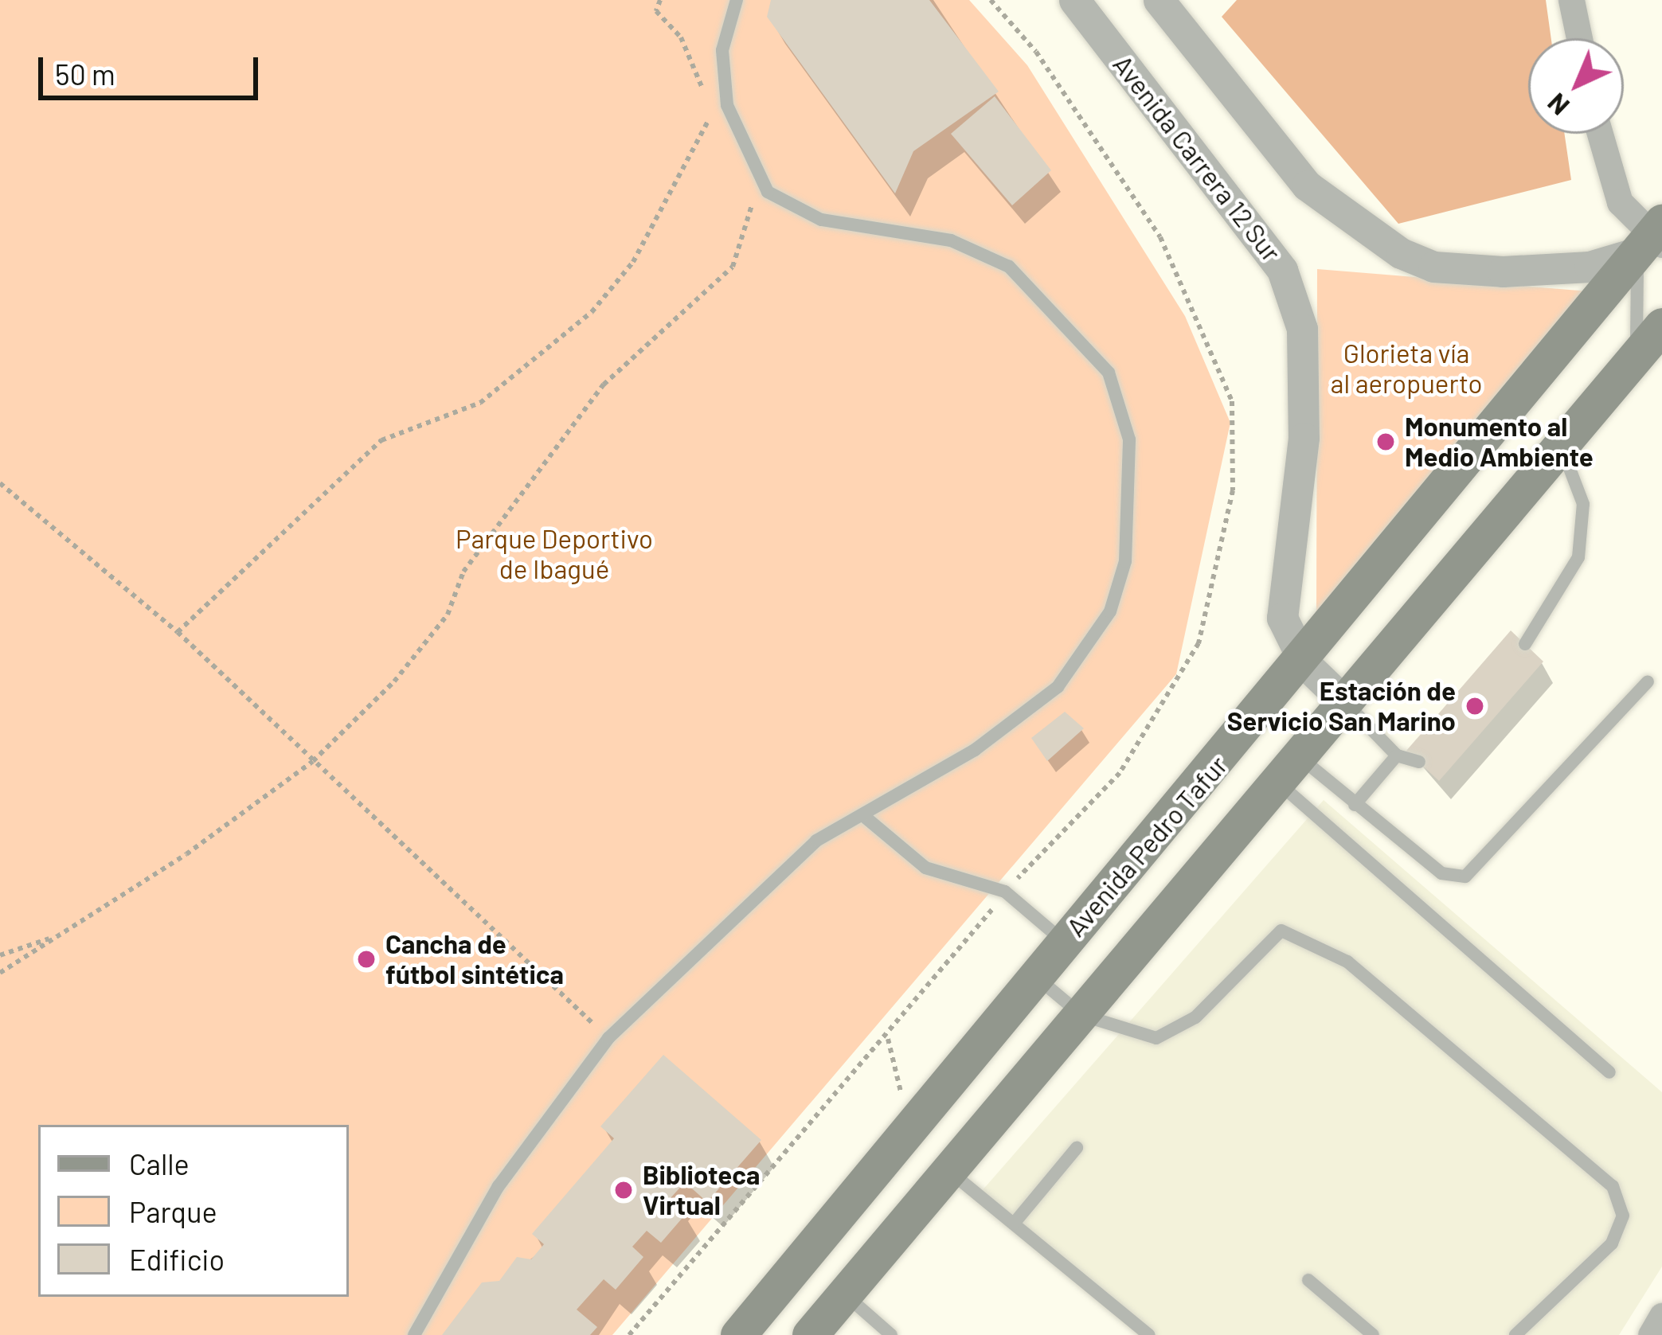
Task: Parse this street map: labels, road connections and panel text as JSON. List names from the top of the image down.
{
  "streets": {
    "main road": ["Avenida Pedro Tafur"],
    "street": ["Avenida Carrera 12 Sur"]
  },
  "crossings": [
    ["Avenida Carrera 12 Sur", "Avenida Pedro Tafur"]
  ],
  "parks": ["Glorieta vía al aeropuerto", "Parque Deportivo de Ibagué"],
  "places": [
    "Monumento al Medio Ambiente",
    "Estación de Servicio San Marino",
    "Cancha de fútbol sintética",
    "Biblioteca Virtual"
  ],
  "legend": ["Calle", "Parque", "Edificio"],
  "scale_bar": "50 m",
  "north": "bottom left"
}
